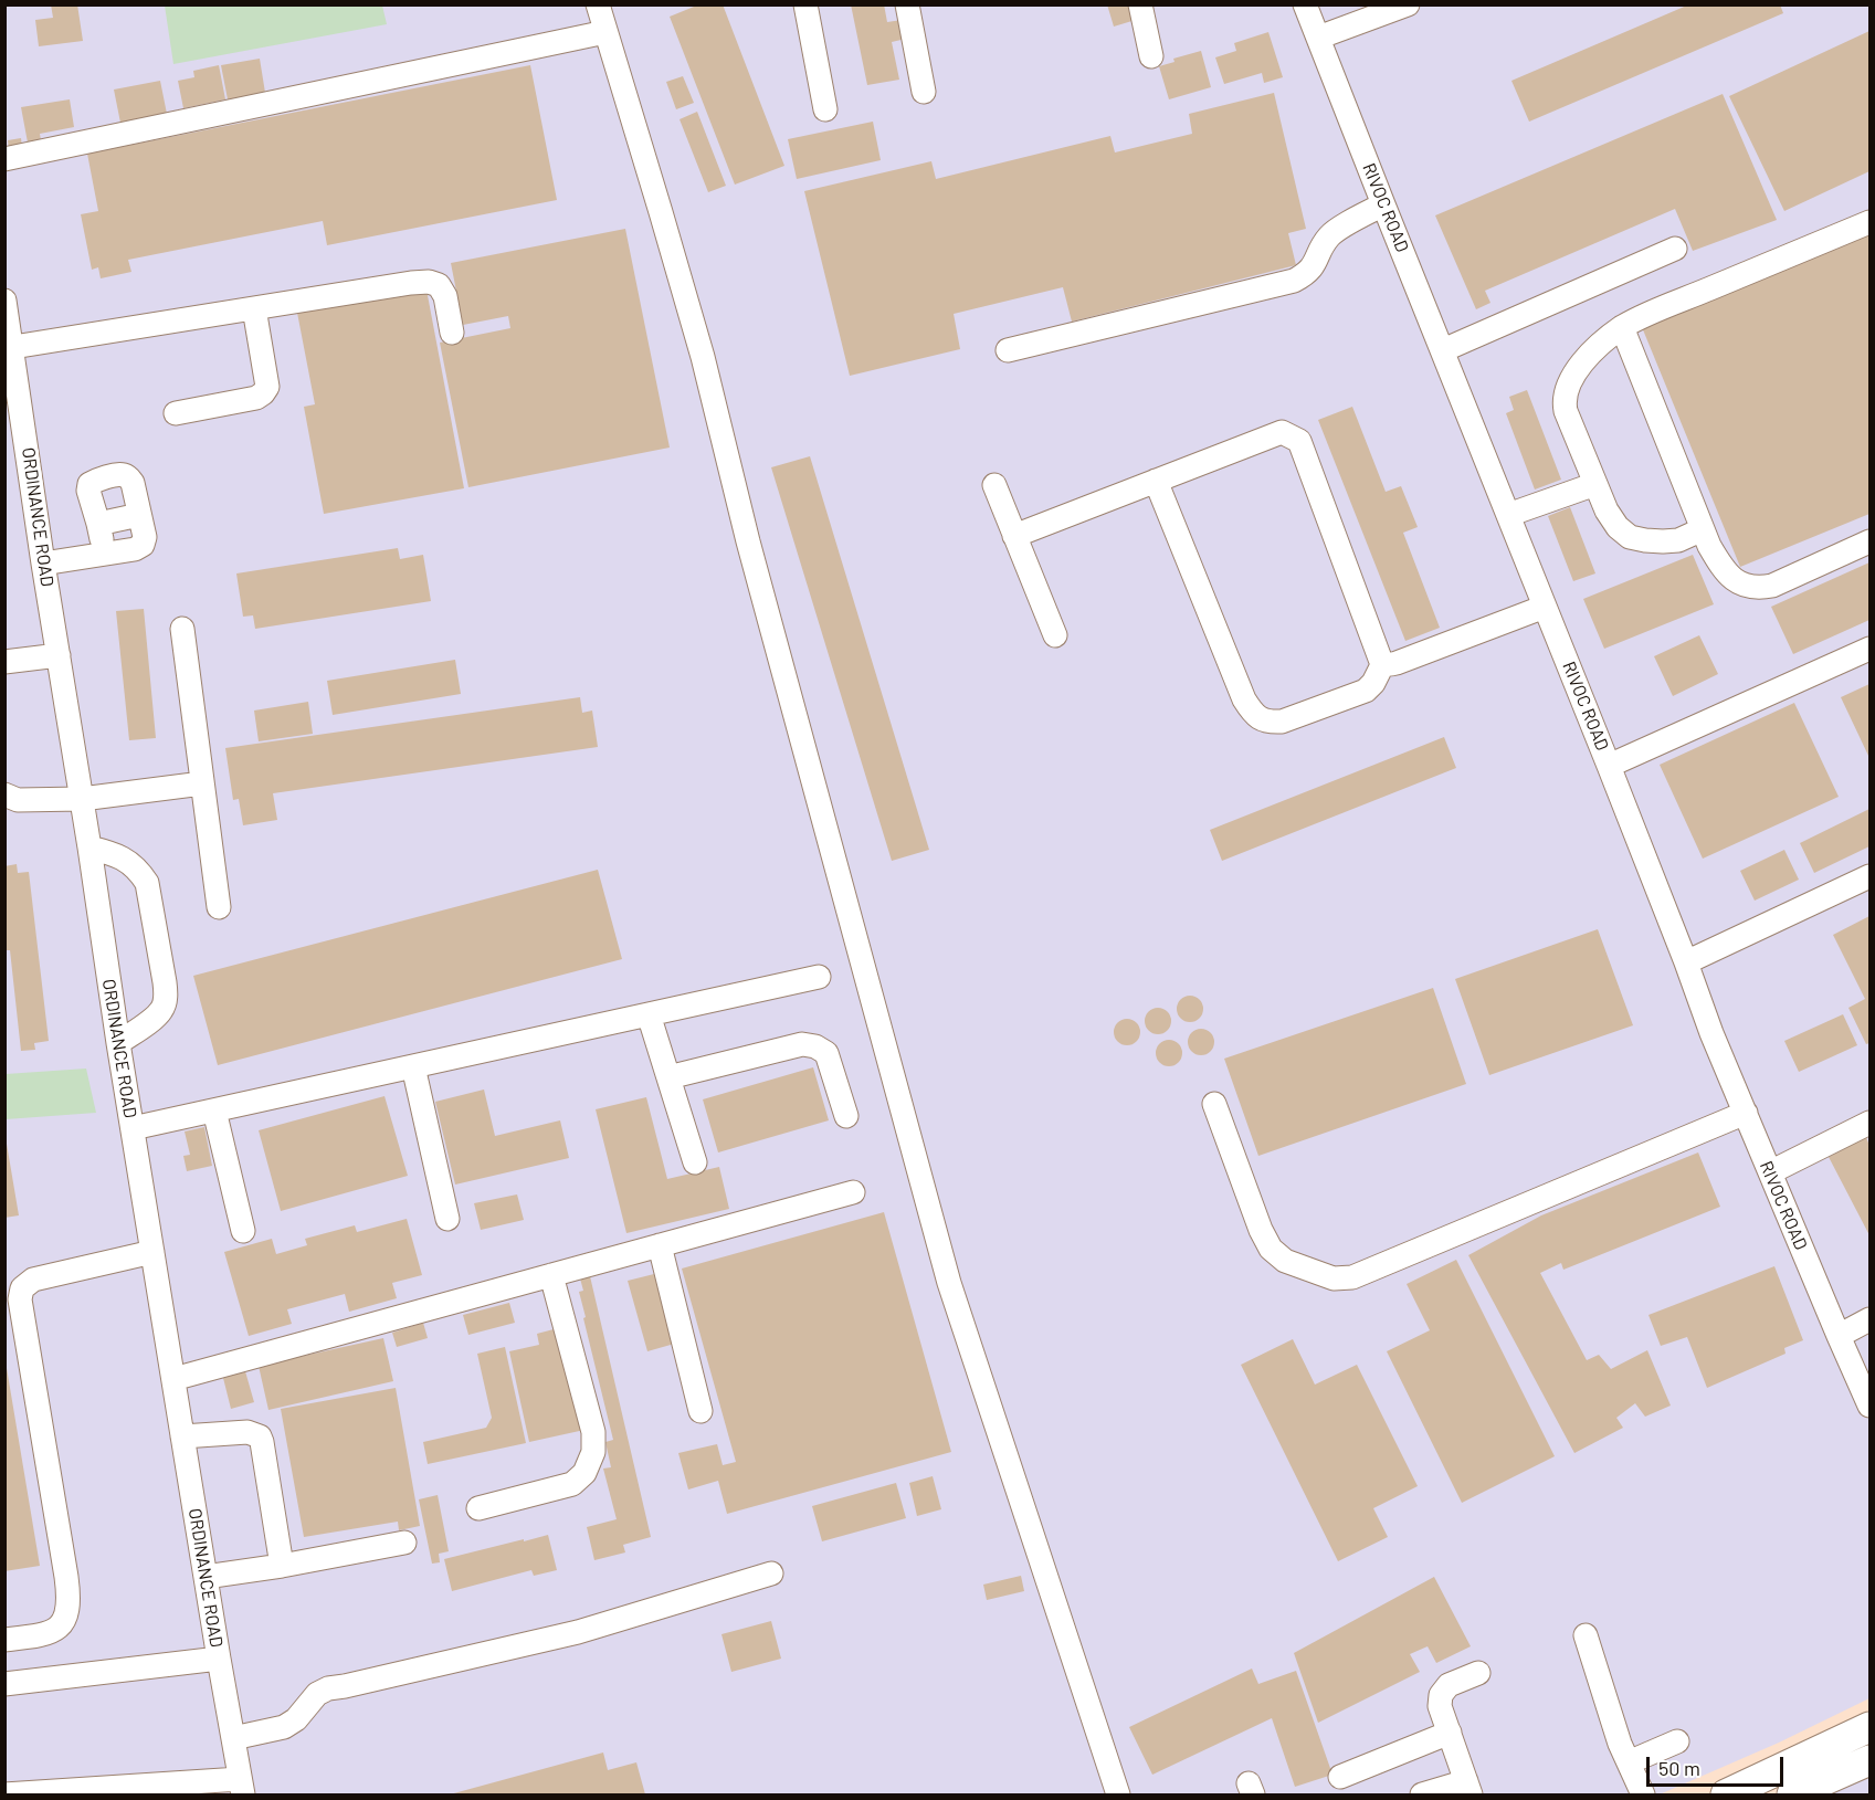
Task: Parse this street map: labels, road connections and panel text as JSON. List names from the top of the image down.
{
  "streets": {
    "street": ["RIVOC ROAD", "ORDINANCE ROAD"]
  },
  "scale_bar": "50 m"
}
